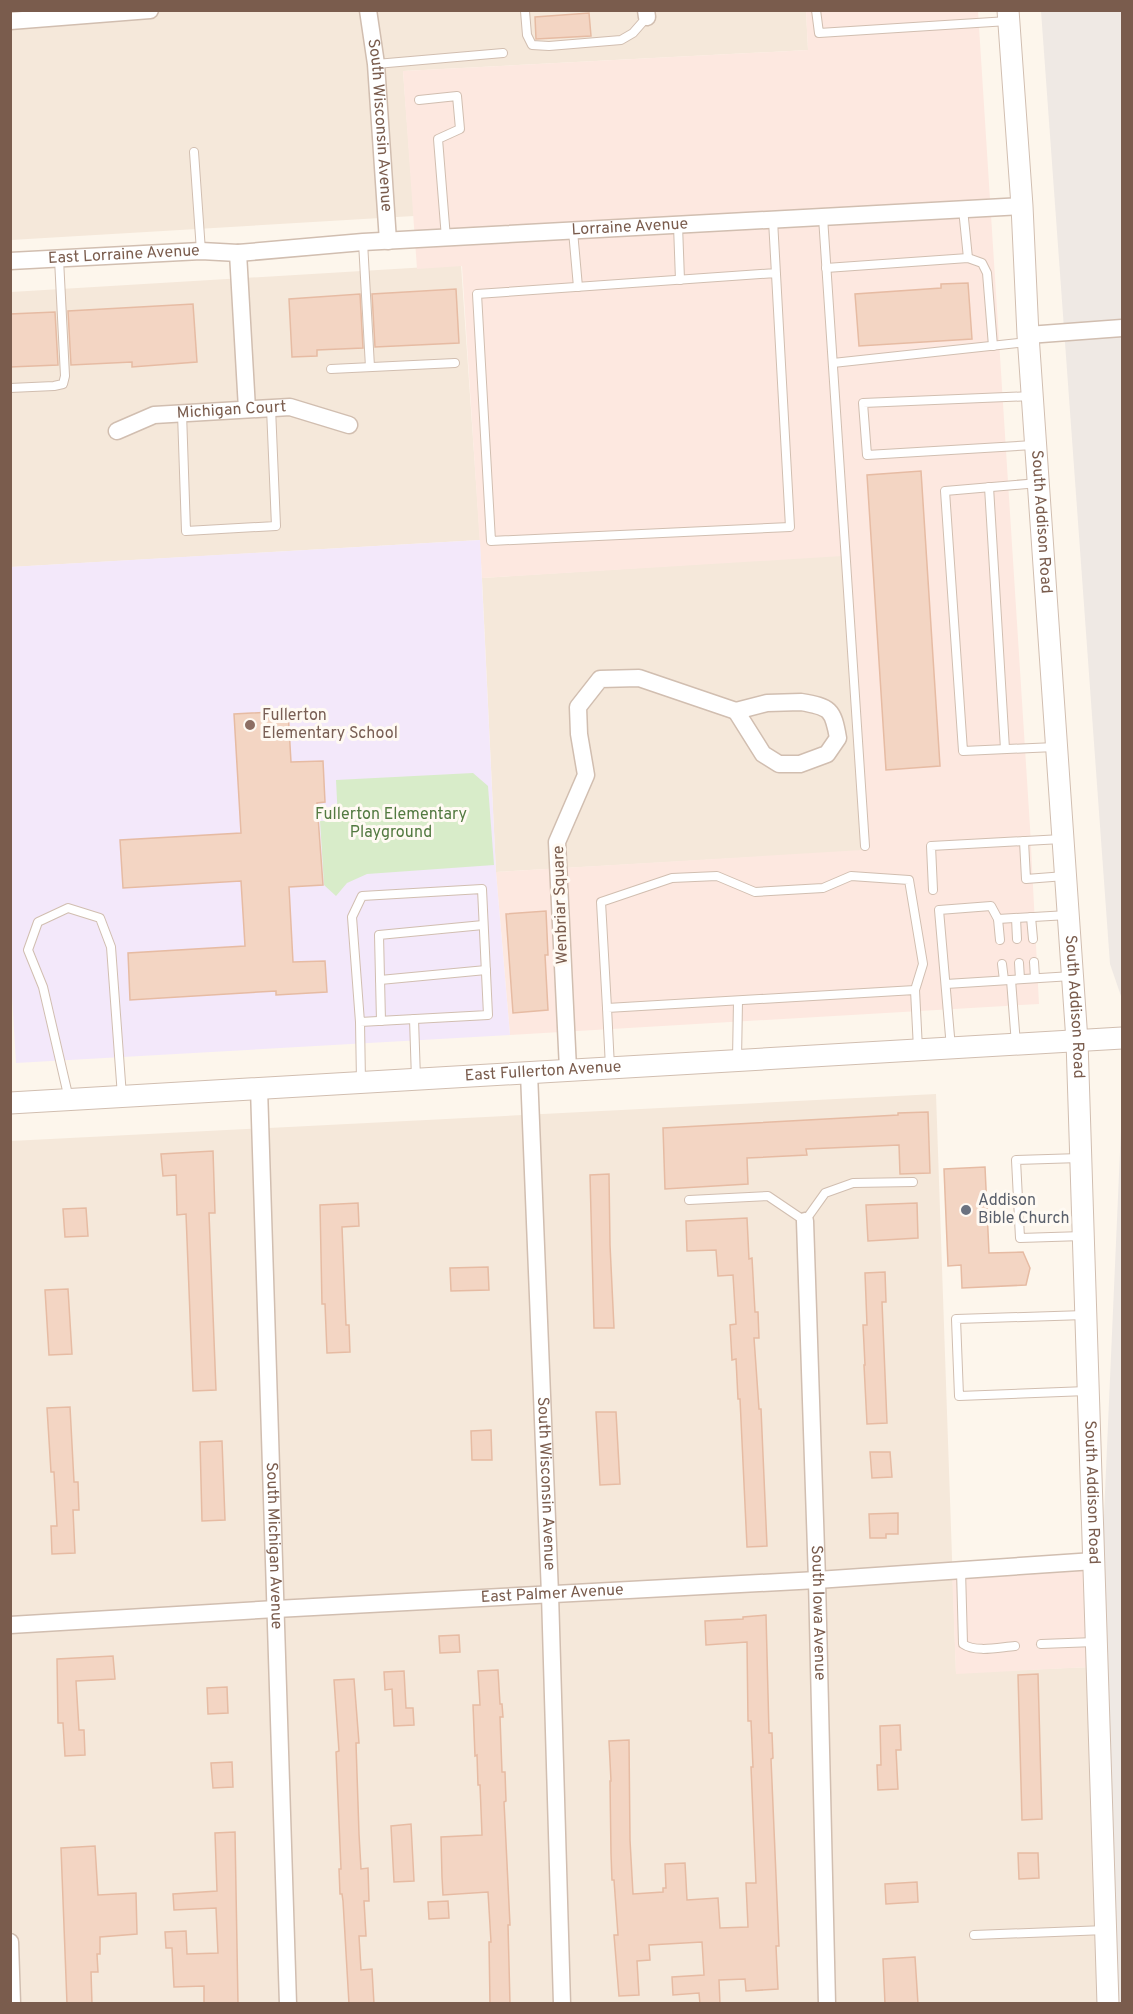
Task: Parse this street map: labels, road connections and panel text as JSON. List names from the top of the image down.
{
  "streets": {
    "street": [
      "South Wisconsin Avenue",
      "Lorraine Avenue",
      "East Lorraine Avenue",
      "Michigan Court",
      "South Addison Road",
      "Wenbriar Square",
      "East Fullerton Avenue",
      "South Michigan Avenue",
      "East Palmer Avenue",
      "South Iowa Avenue"
    ]
  },
  "crossings": [
    ["South Wisconsin Avenue", "Lorraine Avenue"],
    ["South Wisconsin Avenue", "East Fullerton Avenue"],
    ["South Wisconsin Avenue", "East Palmer Avenue"],
    ["Lorraine Avenue", "East Lorraine Avenue"],
    ["Lorraine Avenue", "South Addison Road"],
    ["South Addison Road", "East Fullerton Avenue"],
    ["South Addison Road", "East Palmer Avenue"],
    ["Wenbriar Square", "East Fullerton Avenue"],
    ["East Fullerton Avenue", "South Michigan Avenue"],
    ["South Michigan Avenue", "East Palmer Avenue"],
    ["East Palmer Avenue", "South Iowa Avenue"]
  ],
  "parks": ["Fullerton Elementary Playground"],
  "places": ["Fullerton Elementary School", "Addison Bible Church"]
}
